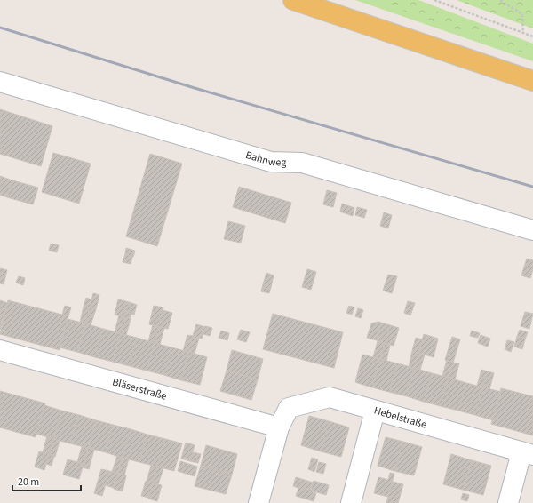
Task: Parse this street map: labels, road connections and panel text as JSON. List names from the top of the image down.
{
  "streets": {
    "street": ["Bahnweg", "Bläserstraße", "Hebelstraße"]
  },
  "crossings": [
    ["Bläserstraße", "Hebelstraße"]
  ],
  "scale_bar": "20 m"
}
